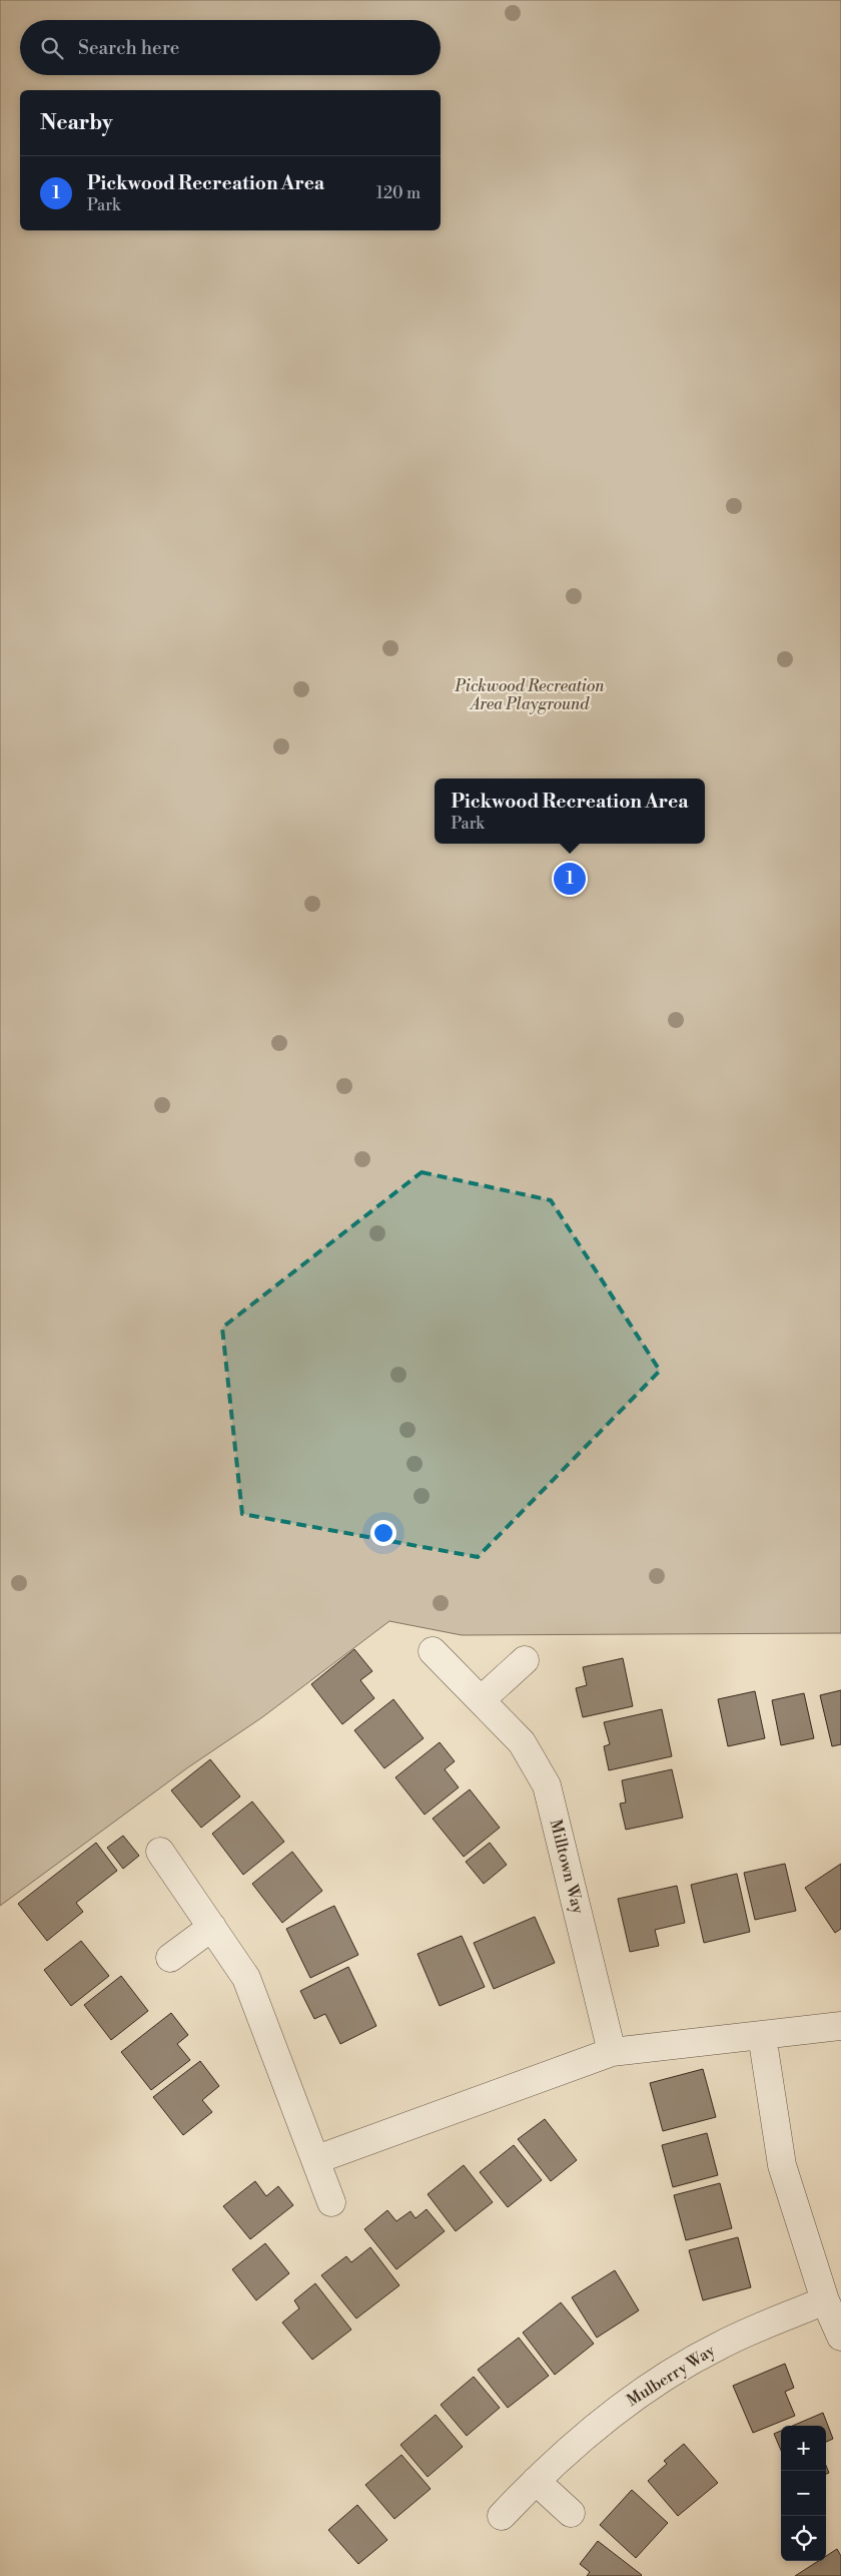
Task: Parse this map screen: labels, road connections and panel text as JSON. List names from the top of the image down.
{
  "streets": {
    "street": ["Milltown Way", "Mulberry Way"]
  },
  "parks": ["Pickwood Recreation Area Playground"],
  "page": {
    "search": "Search here",
    "heading": "Nearby",
    "list": [
      {
        "mark": "1",
        "name": "Pickwood Recreation Area",
        "note": "Park",
        "value": "120 m"
      }
    ],
    "popup": ["Pickwood Recreation Area", "Park"],
    "pins": "1",
    "map_buttons": ["+", "−"]
  }
}
